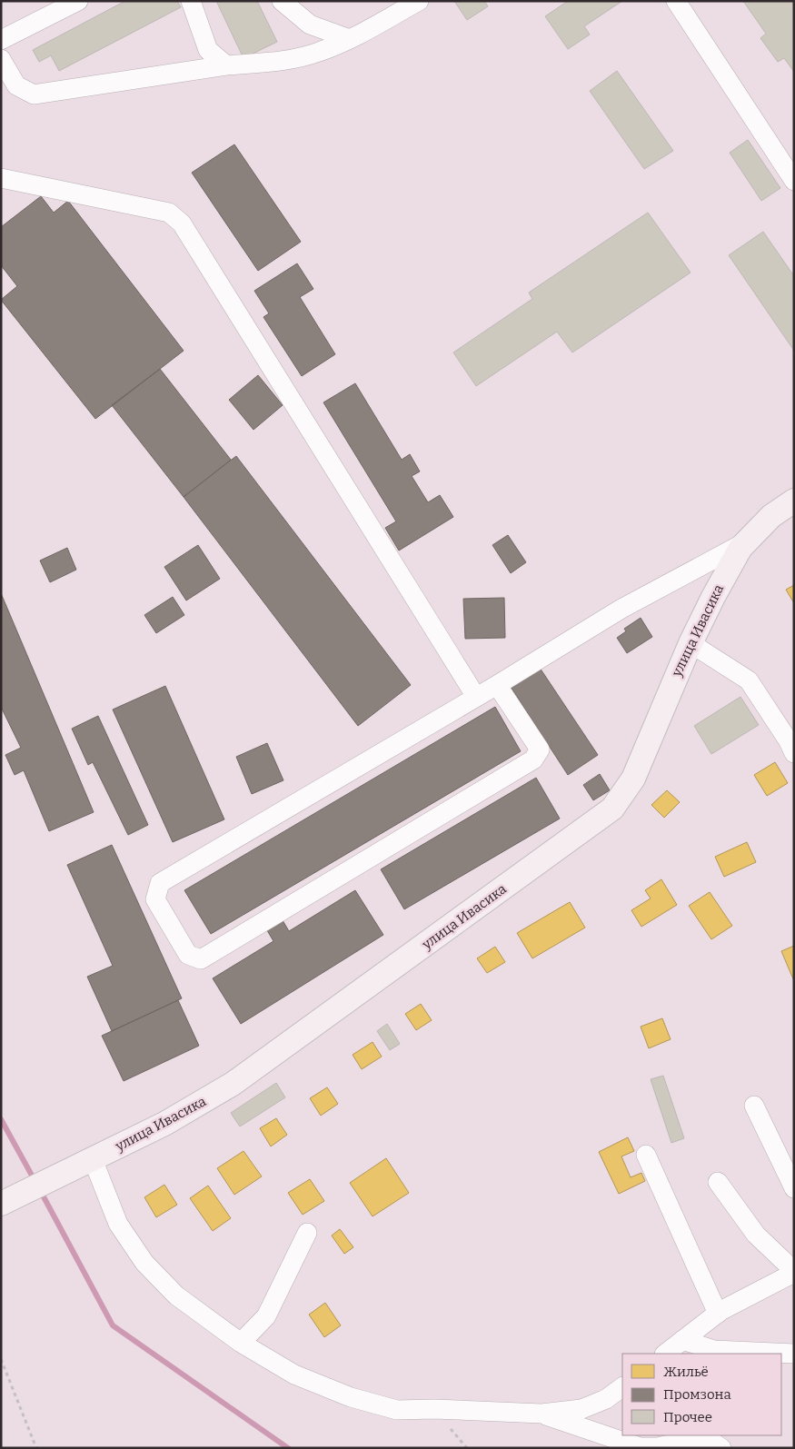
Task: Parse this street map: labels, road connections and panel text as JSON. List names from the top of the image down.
{
  "streets": {
    "main road": ["улица Ивасика"]
  },
  "legend": ["Жильё", "Промзона", "Прочее"]
}
